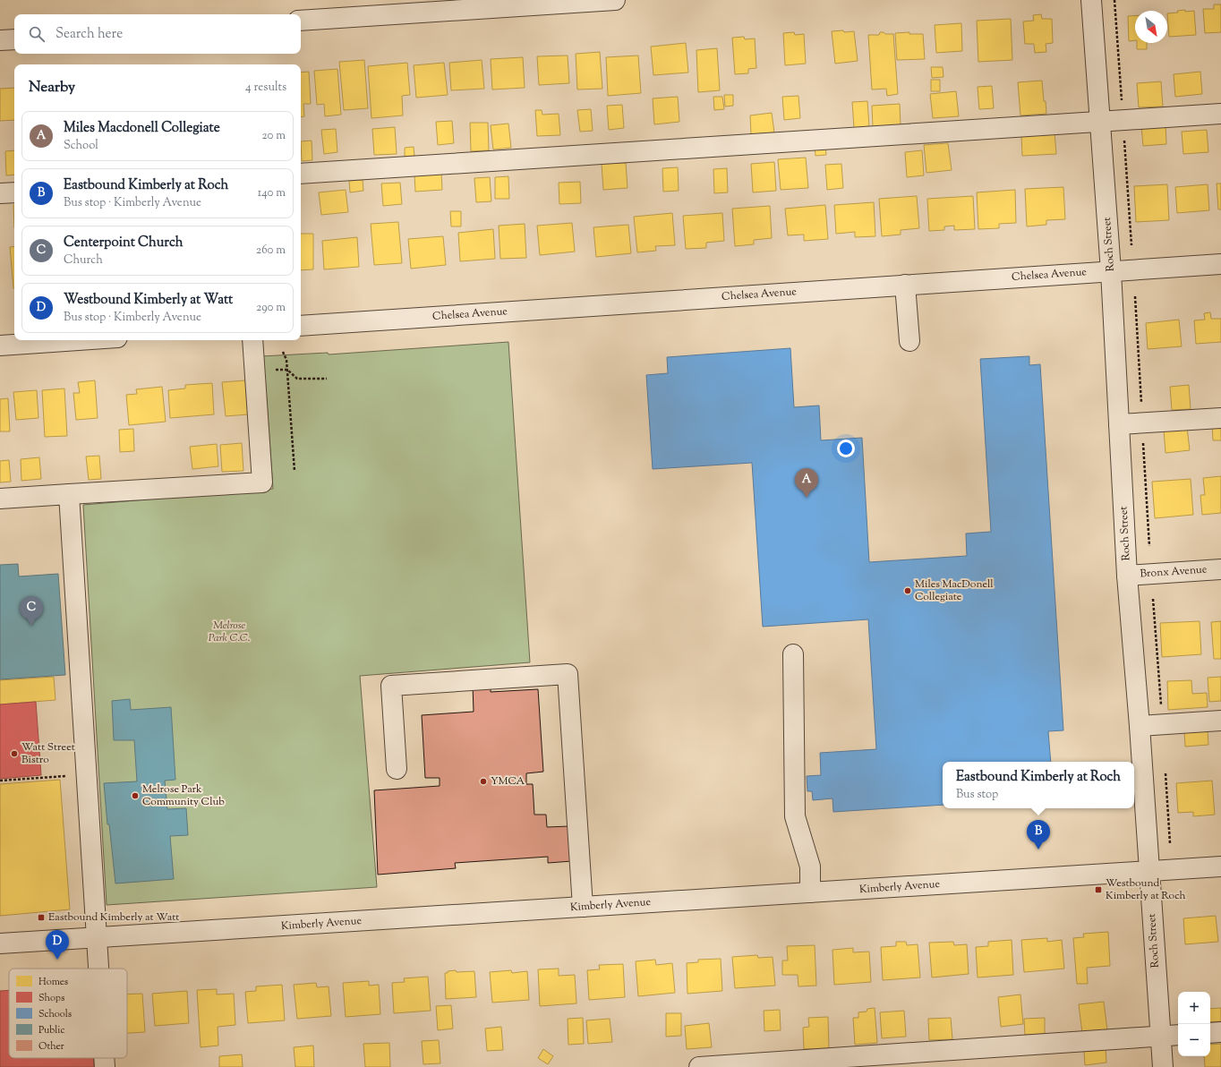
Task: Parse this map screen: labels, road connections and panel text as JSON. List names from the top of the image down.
{
  "streets": {
    "street": [
      "Roch Street",
      "Chelsea Avenue",
      "Bronx Avenue",
      "Kimberly Avenue"
    ]
  },
  "crossings": [
    ["Roch Street", "Chelsea Avenue"],
    ["Roch Street", "Bronx Avenue"],
    ["Roch Street", "Kimberly Avenue"]
  ],
  "parks": ["Melrose Park C.C."],
  "places": {
    "other": [
      "Miles MacDonell Collegiate",
      "Watt Street Bistro",
      "YMCA",
      "Melrose Park Community Club"
    ],
    "transit": ["Westbound Kimberly at Roch", "Eastbound Kimberly at Watt"]
  },
  "legend": [
    "Homes",
    "Shops",
    "Schools",
    "Public",
    "Other"
  ],
  "north": "bottom right",
  "page": {
    "search": "Search here",
    "heading": ["Nearby", "4 results"],
    "list": [
      {
        "mark": "A",
        "name": "Miles Macdonell Collegiate",
        "note": "School",
        "value": "20 m"
      },
      {
        "mark": "B",
        "name": "Eastbound Kimberly at Roch",
        "note": "Bus stop · Kimberly Avenue",
        "value": "140 m"
      },
      {
        "mark": "C",
        "name": "Centerpoint Church",
        "note": "Church",
        "value": "260 m"
      },
      {
        "mark": "D",
        "name": "Westbound Kimberly at Watt",
        "note": "Bus stop · Kimberly Avenue",
        "value": "290 m"
      }
    ],
    "pins": [
      "A",
      "C",
      "B",
      "D"
    ],
    "popup": ["Eastbound Kimberly at Roch", "Bus stop"],
    "map_buttons": ["+", "−"]
  }
}
